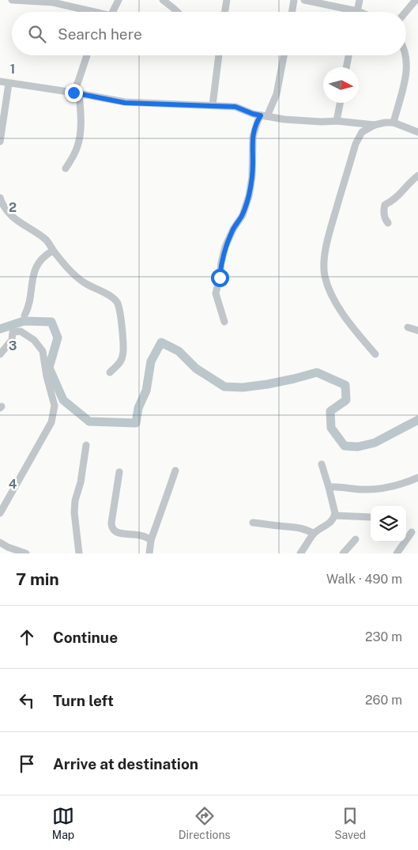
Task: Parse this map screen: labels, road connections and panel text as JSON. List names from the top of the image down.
{
  "north": "right",
  "page": {
    "search": "Search here",
    "heading": ["7 min", "Walk · 490 m"],
    "list": [
      ["Continue", "230 m"],
      ["Turn left", "260 m"],
      "Arrive at destination"
    ],
    "nav": ["Map", "Directions", "Saved"]
  },
  "grid": {
    "rows": [
      "1",
      "2",
      "3",
      "4"
    ]
  }
}
